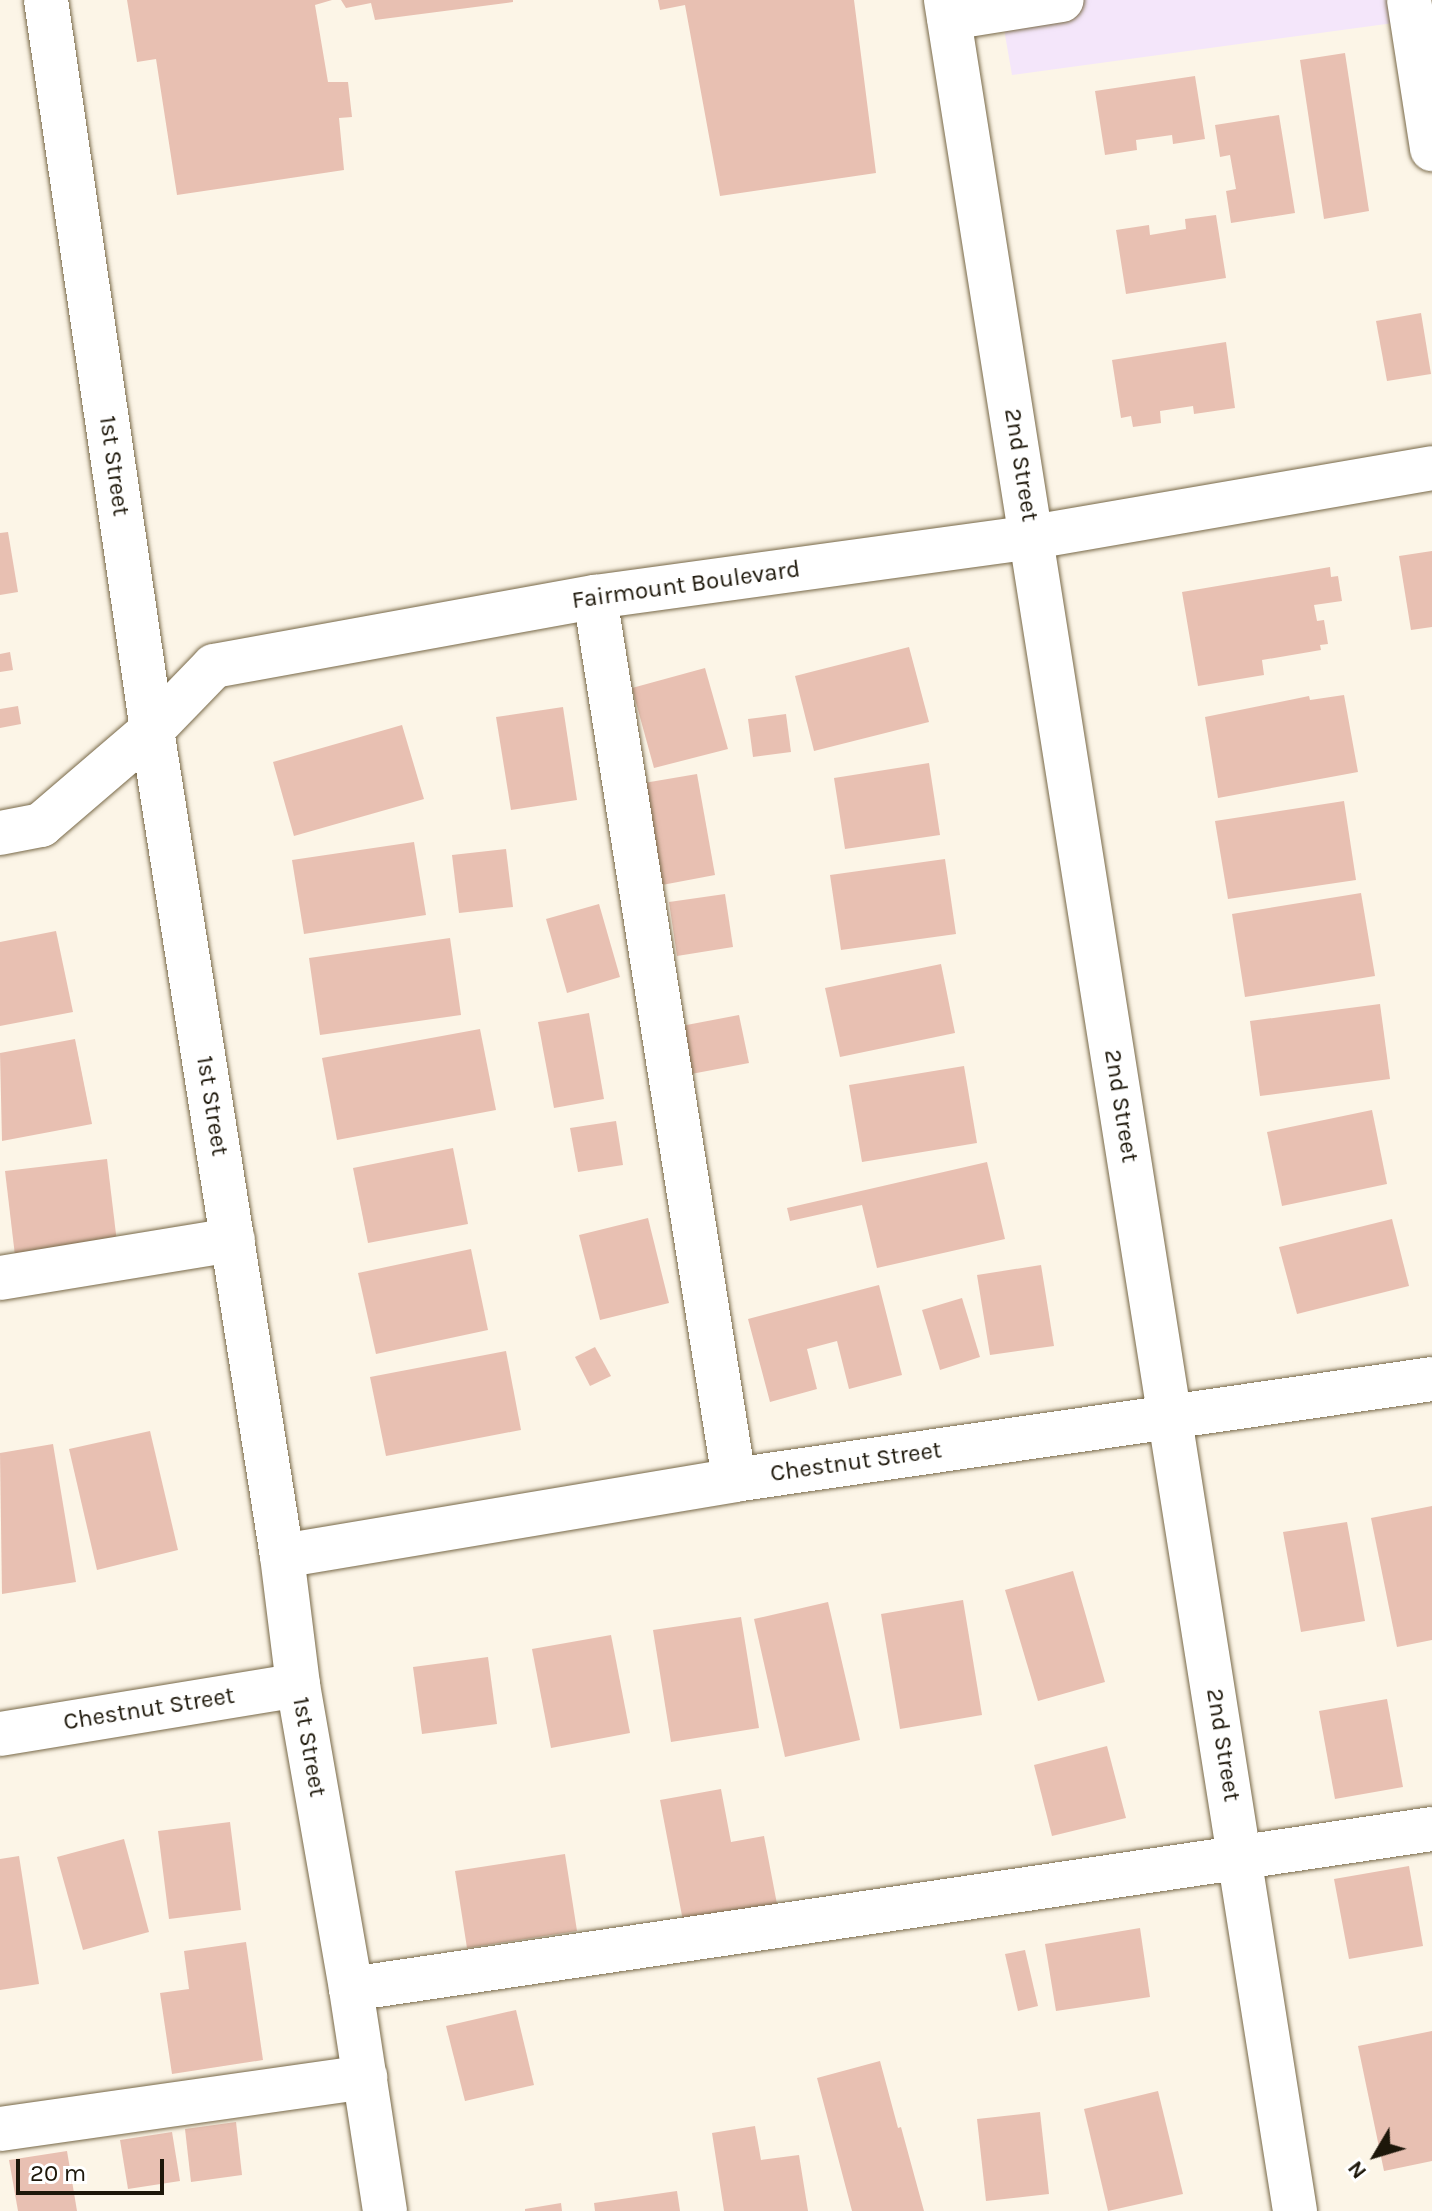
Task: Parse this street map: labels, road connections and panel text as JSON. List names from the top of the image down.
{
  "streets": {
    "street": [
      "2nd Street",
      "1st Street",
      "Fairmount Boulevard",
      "Chestnut Street"
    ]
  },
  "crossings": [
    ["2nd Street", "Fairmount Boulevard"],
    ["2nd Street", "Chestnut Street"],
    ["1st Street", "Fairmount Boulevard"],
    ["1st Street", "Chestnut Street"]
  ],
  "scale_bar": "20 m",
  "north": "bottom left"
}
